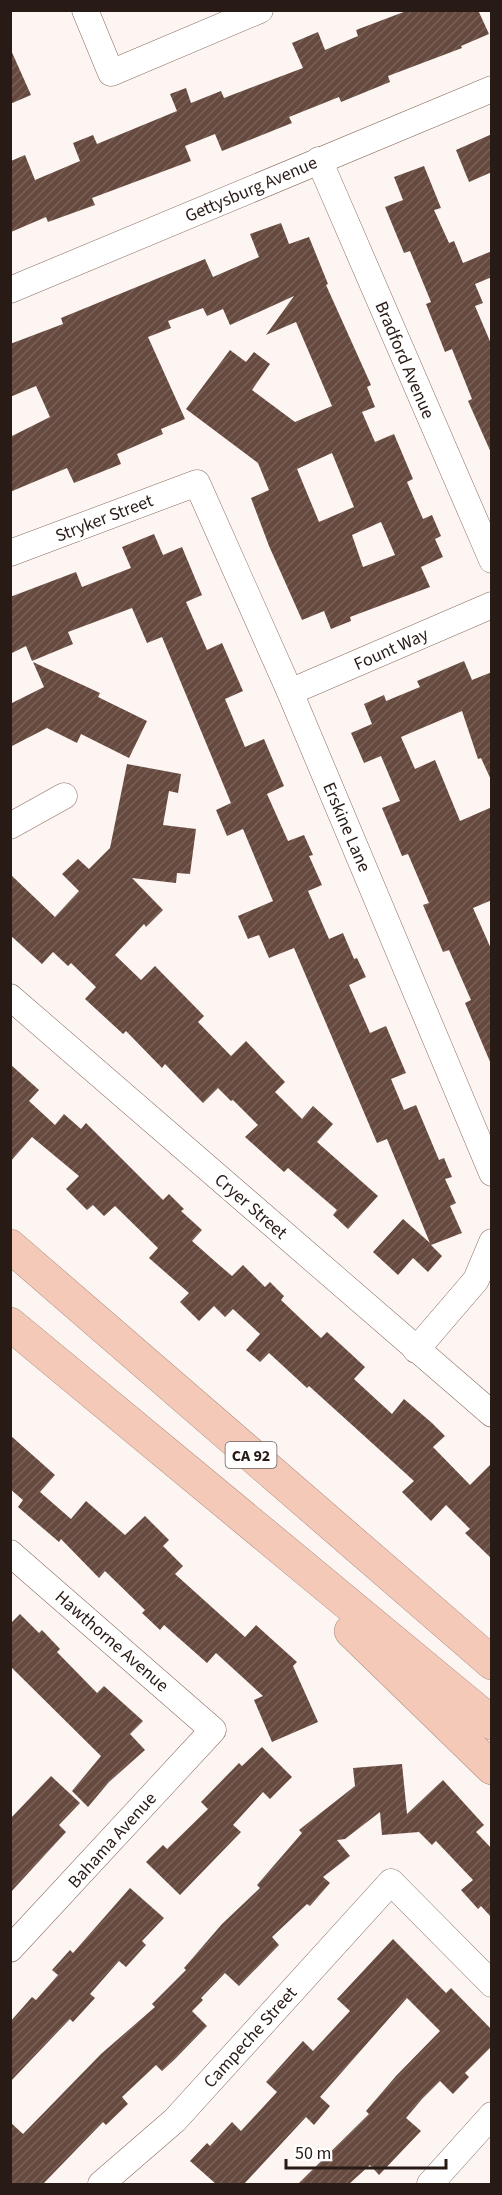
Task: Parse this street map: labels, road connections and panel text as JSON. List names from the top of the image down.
{
  "streets": {
    "highway": ["CA 92"],
    "street": [
      "Gettysburg Avenue",
      "Bradford Avenue",
      "Stryker Street",
      "Fount Way",
      "Erskine Lane",
      "Cryer Street",
      "Hawthorne Avenue",
      "Bahama Avenue",
      "Campeche Street"
    ]
  },
  "crossings": [
    ["Gettysburg Avenue", "Bradford Avenue"],
    ["Stryker Street", "Erskine Lane"],
    ["Fount Way", "Erskine Lane"],
    ["Hawthorne Avenue", "Bahama Avenue"]
  ],
  "scale_bar": "50 m"
}
